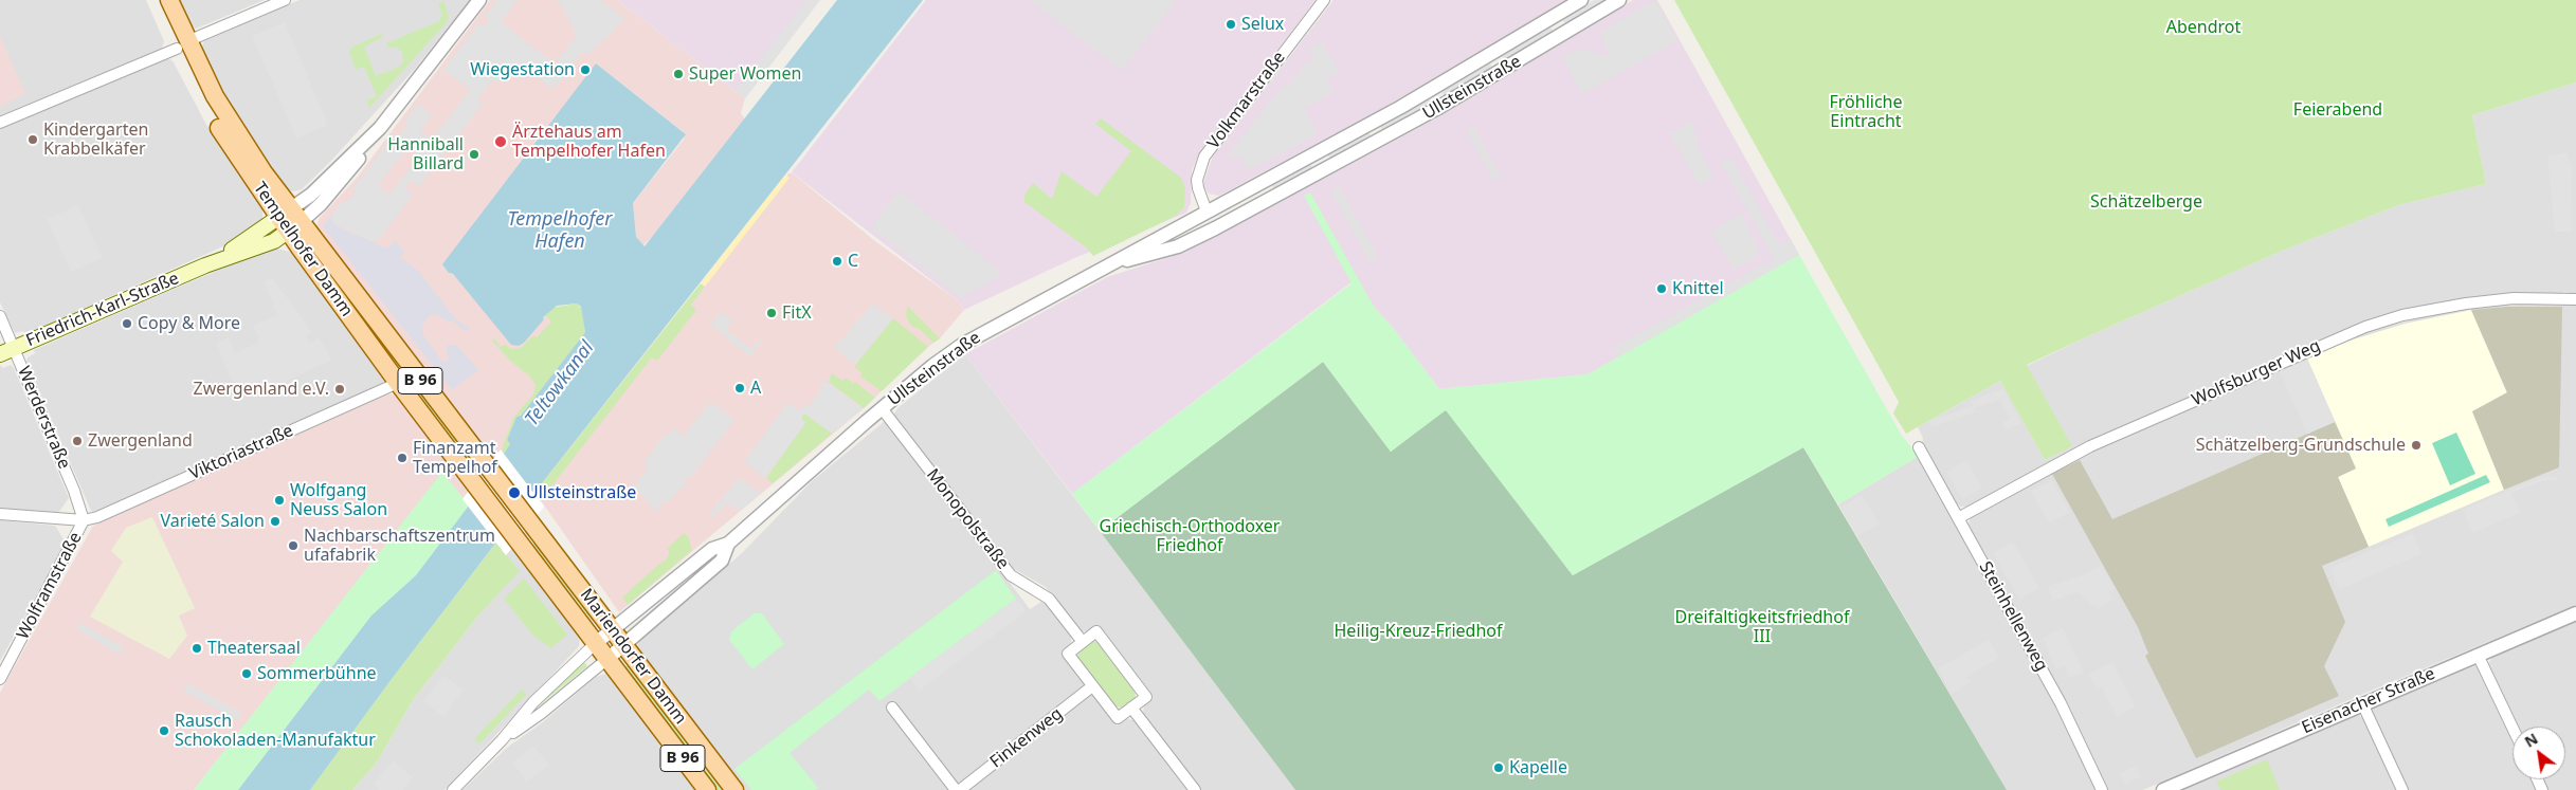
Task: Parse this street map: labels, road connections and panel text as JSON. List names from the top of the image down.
{
  "streets": {
    "main road": [
      "Tempelhofer Damm",
      "Friedrich-Karl-Straße",
      "B 96",
      "Mariendorfer Damm"
    ],
    "street": [
      "Ullsteinstraße",
      "Volkmarstraße",
      "Wolfsburger Weg",
      "Werderstraße",
      "Viktoriastraße",
      "Monopolstraße",
      "Wolframstraße",
      "Steinhellenweg",
      "Eisenacher Straße",
      "Finkenweg"
    ]
  },
  "crossings": [
    ["Ullsteinstraße", "Volkmarstraße"],
    ["Ullsteinstraße", "Monopolstraße"],
    ["Ullsteinstraße", "Mariendorfer Damm"],
    ["Tempelhofer Damm", "Friedrich-Karl-Straße"],
    ["Tempelhofer Damm", "Viktoriastraße"],
    ["Tempelhofer Damm", "Mariendorfer Damm"],
    ["Friedrich-Karl-Straße", "Werderstraße"],
    ["Wolfsburger Weg", "Steinhellenweg"],
    ["Werderstraße", "Viktoriastraße"],
    ["Werderstraße", "Wolframstraße"],
    ["Viktoriastraße", "Wolframstraße"]
  ],
  "water": ["Tempelhofer Hafen", "Teltowkanal"],
  "parks": [
    "Abendrot",
    "Fröhliche Eintracht",
    "Feierabend",
    "Schätzelberge",
    "Griechisch-Orthodoxer Friedhof",
    "Dreifaltigkeitsfriedhof III",
    "Heilig-Kreuz-Friedhof"
  ],
  "places": [
    "Selux",
    "Wiegestation",
    "Super Women",
    "Kindergarten Krabbelkäfer",
    "Ärztehaus am Tempelhofer Hafen",
    "Hanniball Billard",
    "C",
    "Knittel",
    "FitX",
    "Copy & More",
    "A",
    "Zwergenland e.V.",
    "Zwergenland",
    "Schätzelberg-Grundschule",
    "Finanzamt Tempelhof",
    "Ullsteinstraße",
    "Wolfgang Neuss Salon",
    "Varieté Salon",
    "Nachbarschaftszentrum ufafabrik",
    "Theatersaal",
    "Sommerbühne",
    "Rausch Schokoladen-Manufaktur",
    "Kapelle"
  ],
  "north": "top left"
}
